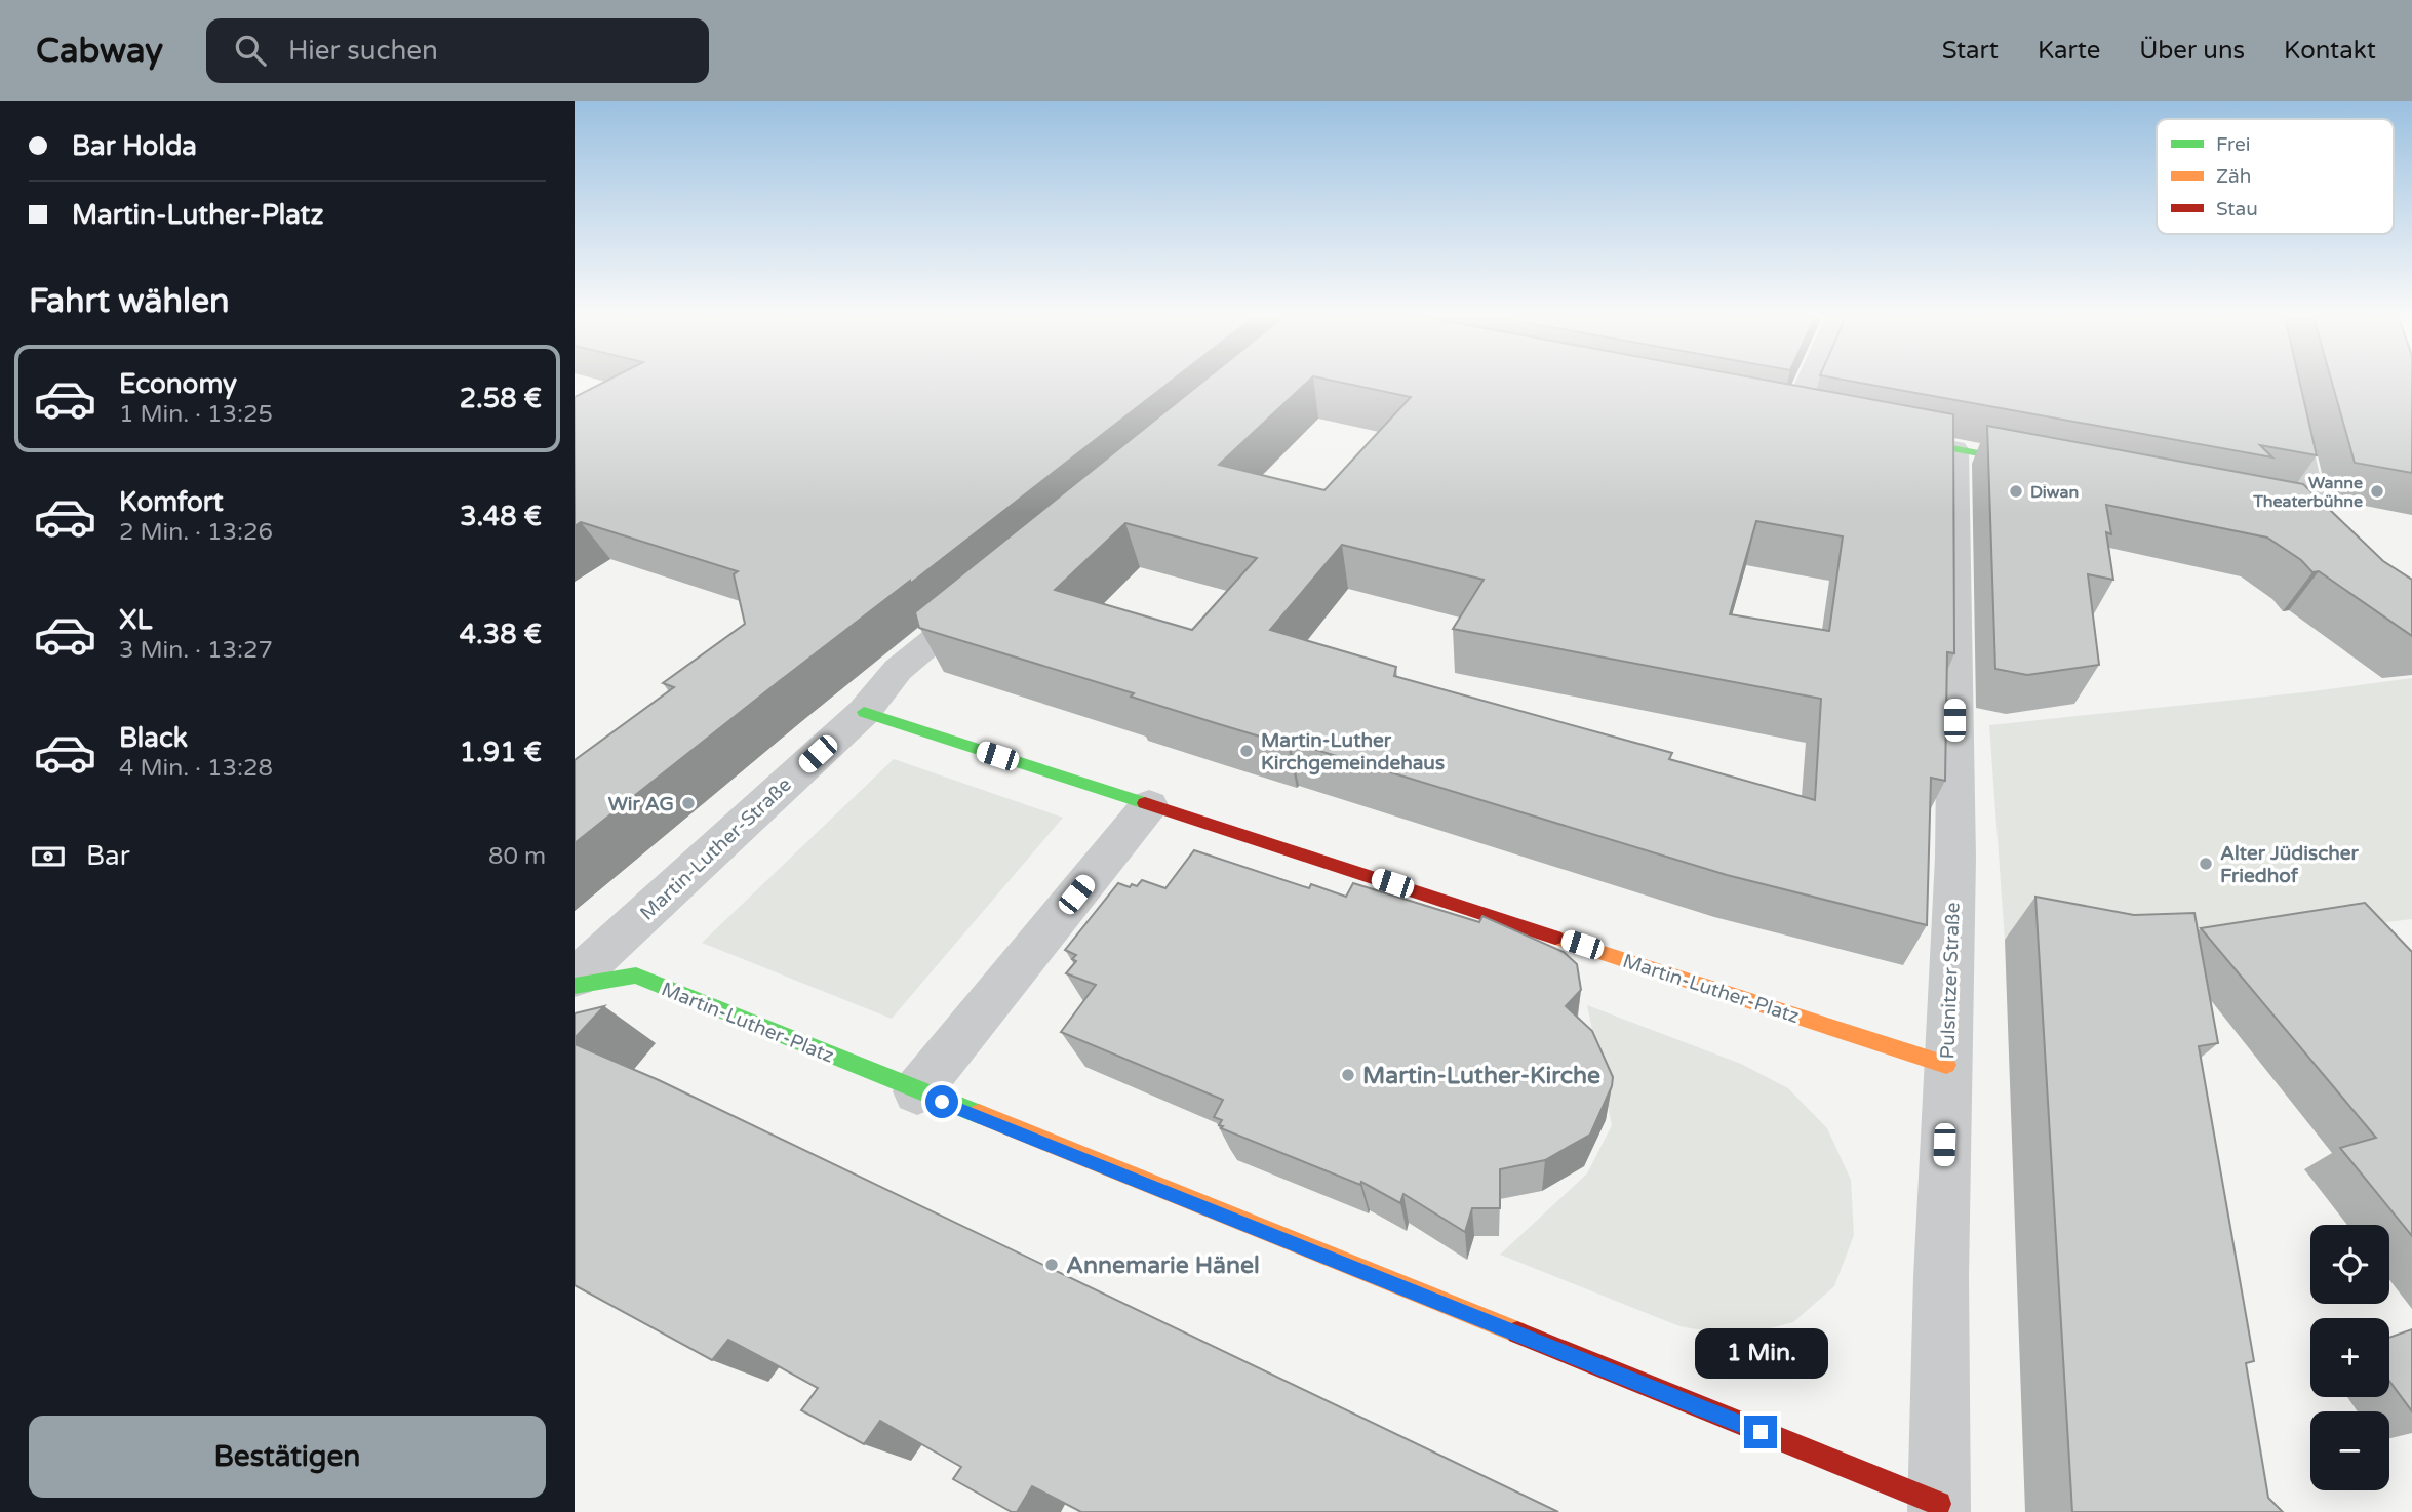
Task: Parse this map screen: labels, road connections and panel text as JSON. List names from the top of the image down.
{
  "streets": {
    "street": ["Martin-Luther-Straße", "Pulsnitzer Straße", "Martin-Luther-Platz"]
  },
  "crossings": [
    ["Martin-Luther-Straße", "Martin-Luther-Platz"],
    ["Pulsnitzer Straße", "Martin-Luther-Platz"]
  ],
  "places": [
    "Diwan",
    "Wanne Theaterbühne",
    "Martin-Luther Kirchgemeindehaus",
    "Wir AG",
    "Alter Jüdischer Friedhof",
    "Martin-Luther-Kirche",
    "Annemarie Hänel"
  ],
  "legend": ["Frei", "Zäh", "Stau"],
  "page": {
    "header": "Cabway",
    "search": "Hier suchen",
    "nav": [
      "Start",
      "Karte",
      "Über uns",
      "Kontakt"
    ],
    "banner": ["Bar Holda", "Martin-Luther-Platz"],
    "heading": "Fahrt wählen",
    "list": [
      {
        "name": "Economy",
        "note": "1 Min. · 13:25",
        "value": "2.58 €"
      },
      {
        "name": "Komfort",
        "note": "2 Min. · 13:26",
        "value": "3.48 €"
      },
      {
        "name": "XL",
        "note": "3 Min. · 13:27",
        "value": "4.38 €"
      },
      {
        "name": "Black",
        "note": "4 Min. · 13:28",
        "value": "1.91 €"
      }
    ],
    "pay": ["Bar", "80 m"],
    "map_buttons": ["+", "−"],
    "bubble": "1 Min.",
    "buttons": "Bestätigen"
  }
}
